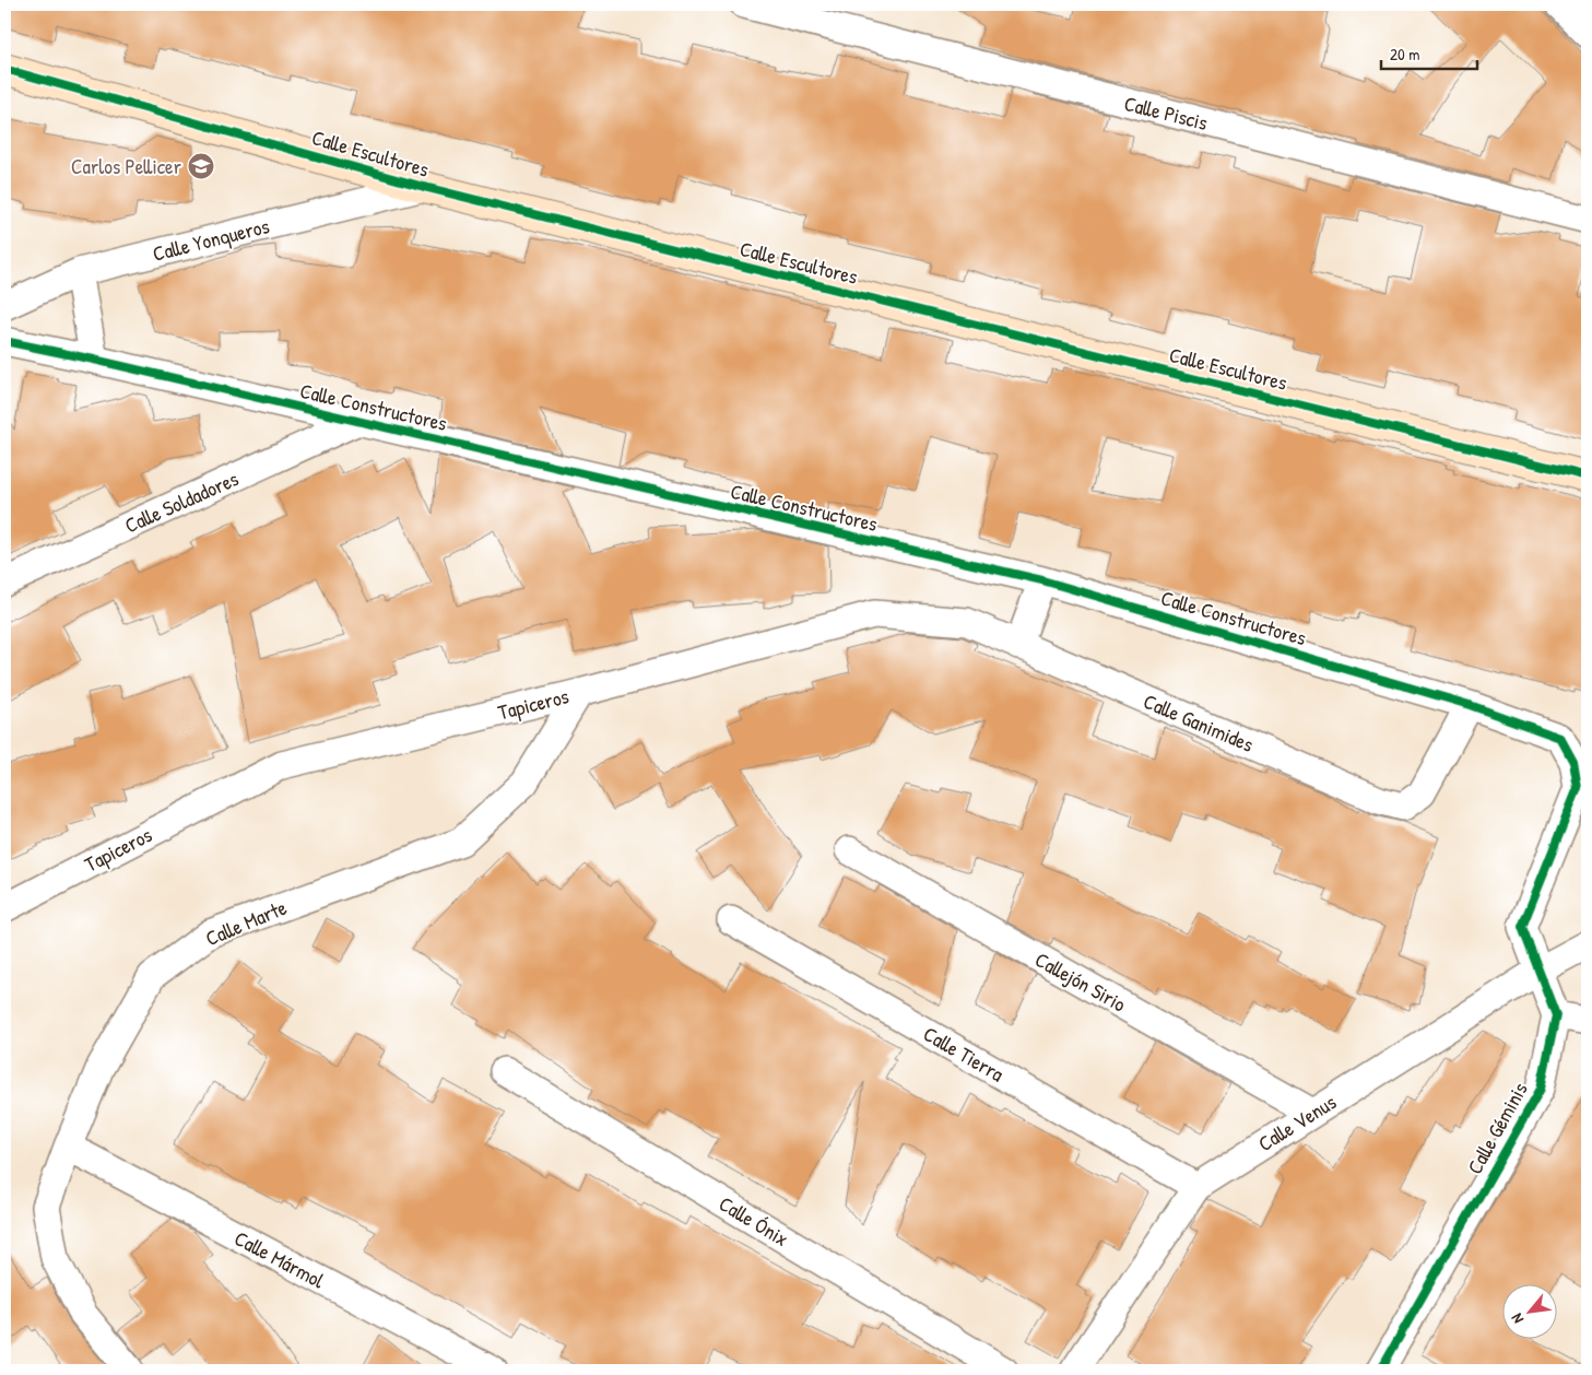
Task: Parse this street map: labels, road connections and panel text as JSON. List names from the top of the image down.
{
  "streets": {
    "street": [
      "Calle Piscis",
      "Calle Escultores",
      "Calle Yonqueros",
      "Calle Constructores",
      "Calle Soldadores",
      "Tapiceros",
      "Calle Ganimides",
      "Calle Marte",
      "Callejón Sirio",
      "Calle Tierra",
      "Calle Venus",
      "Calle Géminis",
      "Calle Ónix",
      "Calle Mármol"
    ]
  },
  "crossings": [
    ["Calle Escultores", "Calle Yonqueros"],
    ["Calle Constructores", "Calle Soldadores"],
    ["Calle Constructores", "Calle Ganimides"],
    ["Calle Constructores", "Calle Venus"],
    ["Tapiceros", "Calle Ganimides"],
    ["Tapiceros", "Calle Marte"],
    ["Calle Marte", "Calle Mármol"],
    ["Callejón Sirio", "Calle Venus"],
    ["Calle Tierra", "Calle Venus"]
  ],
  "places": {
    "school or university": ["Carlos Pellicer"]
  },
  "scale_bar": "20 m",
  "north": "bottom left"
}
